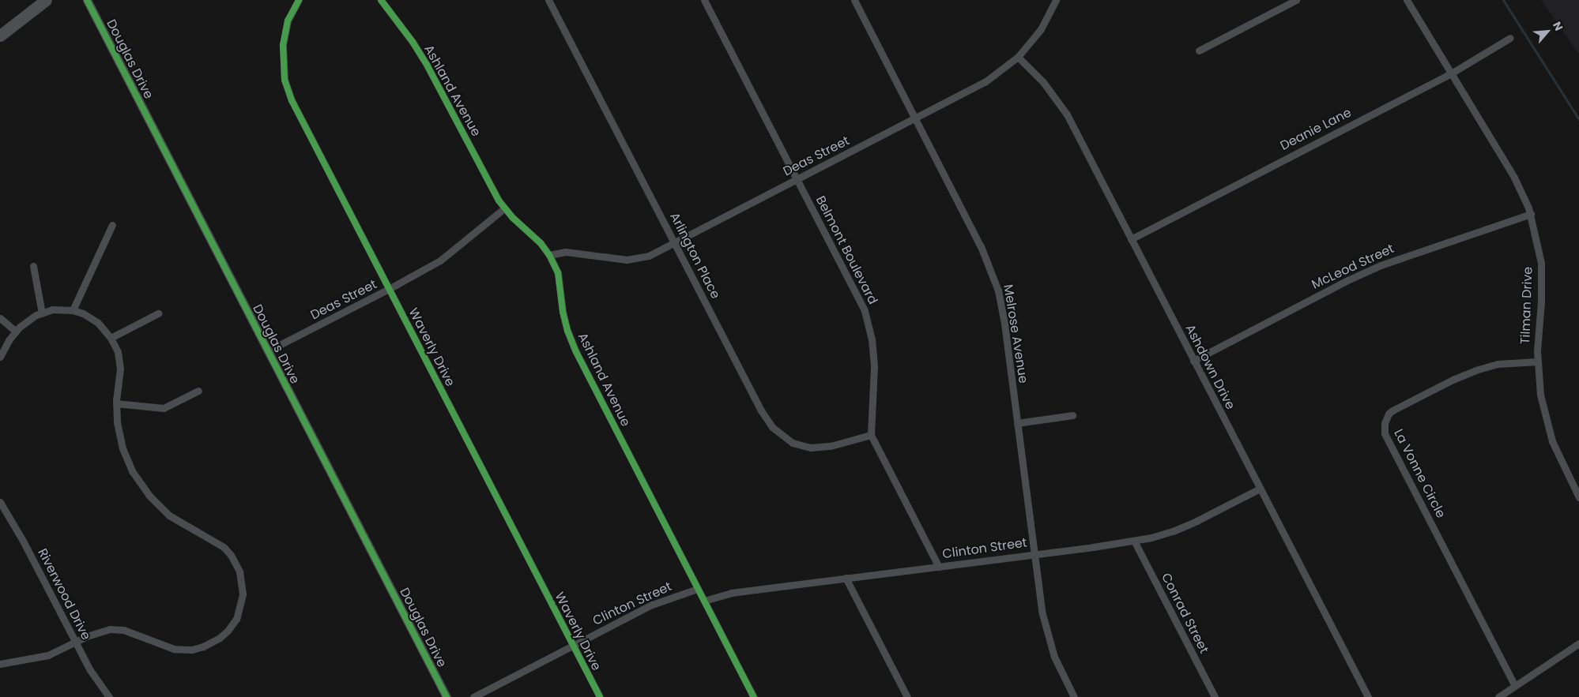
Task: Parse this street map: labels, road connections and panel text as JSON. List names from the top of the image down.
{
  "streets": {
    "street": [
      "Douglas Drive",
      "Ashland Avenue",
      "Deanie Lane",
      "Deas Street",
      "Belmont Boulevard",
      "Arlington Place",
      "McLeod Street",
      "Tilman Drive",
      "Melrose Avenue",
      "Waverly Drive",
      "Ashdown Drive",
      "La Vonne Circle",
      "Clinton Street",
      "Riverwood Drive",
      "Conrad Street"
    ]
  },
  "crossings": [
    ["Douglas Drive", "Deas Street"],
    ["Ashland Avenue", "Deas Street"],
    ["Ashland Avenue", "Clinton Street"],
    ["Deanie Lane", "Tilman Drive"],
    ["Deanie Lane", "Ashdown Drive"],
    ["Deas Street", "Belmont Boulevard"],
    ["Deas Street", "Arlington Place"],
    ["Deas Street", "Melrose Avenue"],
    ["Deas Street", "Waverly Drive"],
    ["Deas Street", "Ashdown Drive"],
    ["Belmont Boulevard", "Arlington Place"],
    ["Belmont Boulevard", "Clinton Street"],
    ["McLeod Street", "Tilman Drive"],
    ["McLeod Street", "Ashdown Drive"],
    ["Tilman Drive", "La Vonne Circle"],
    ["Melrose Avenue", "Clinton Street"],
    ["Waverly Drive", "Clinton Street"],
    ["Ashdown Drive", "Clinton Street"],
    ["Clinton Street", "Conrad Street"]
  ],
  "north": "top right"
}
